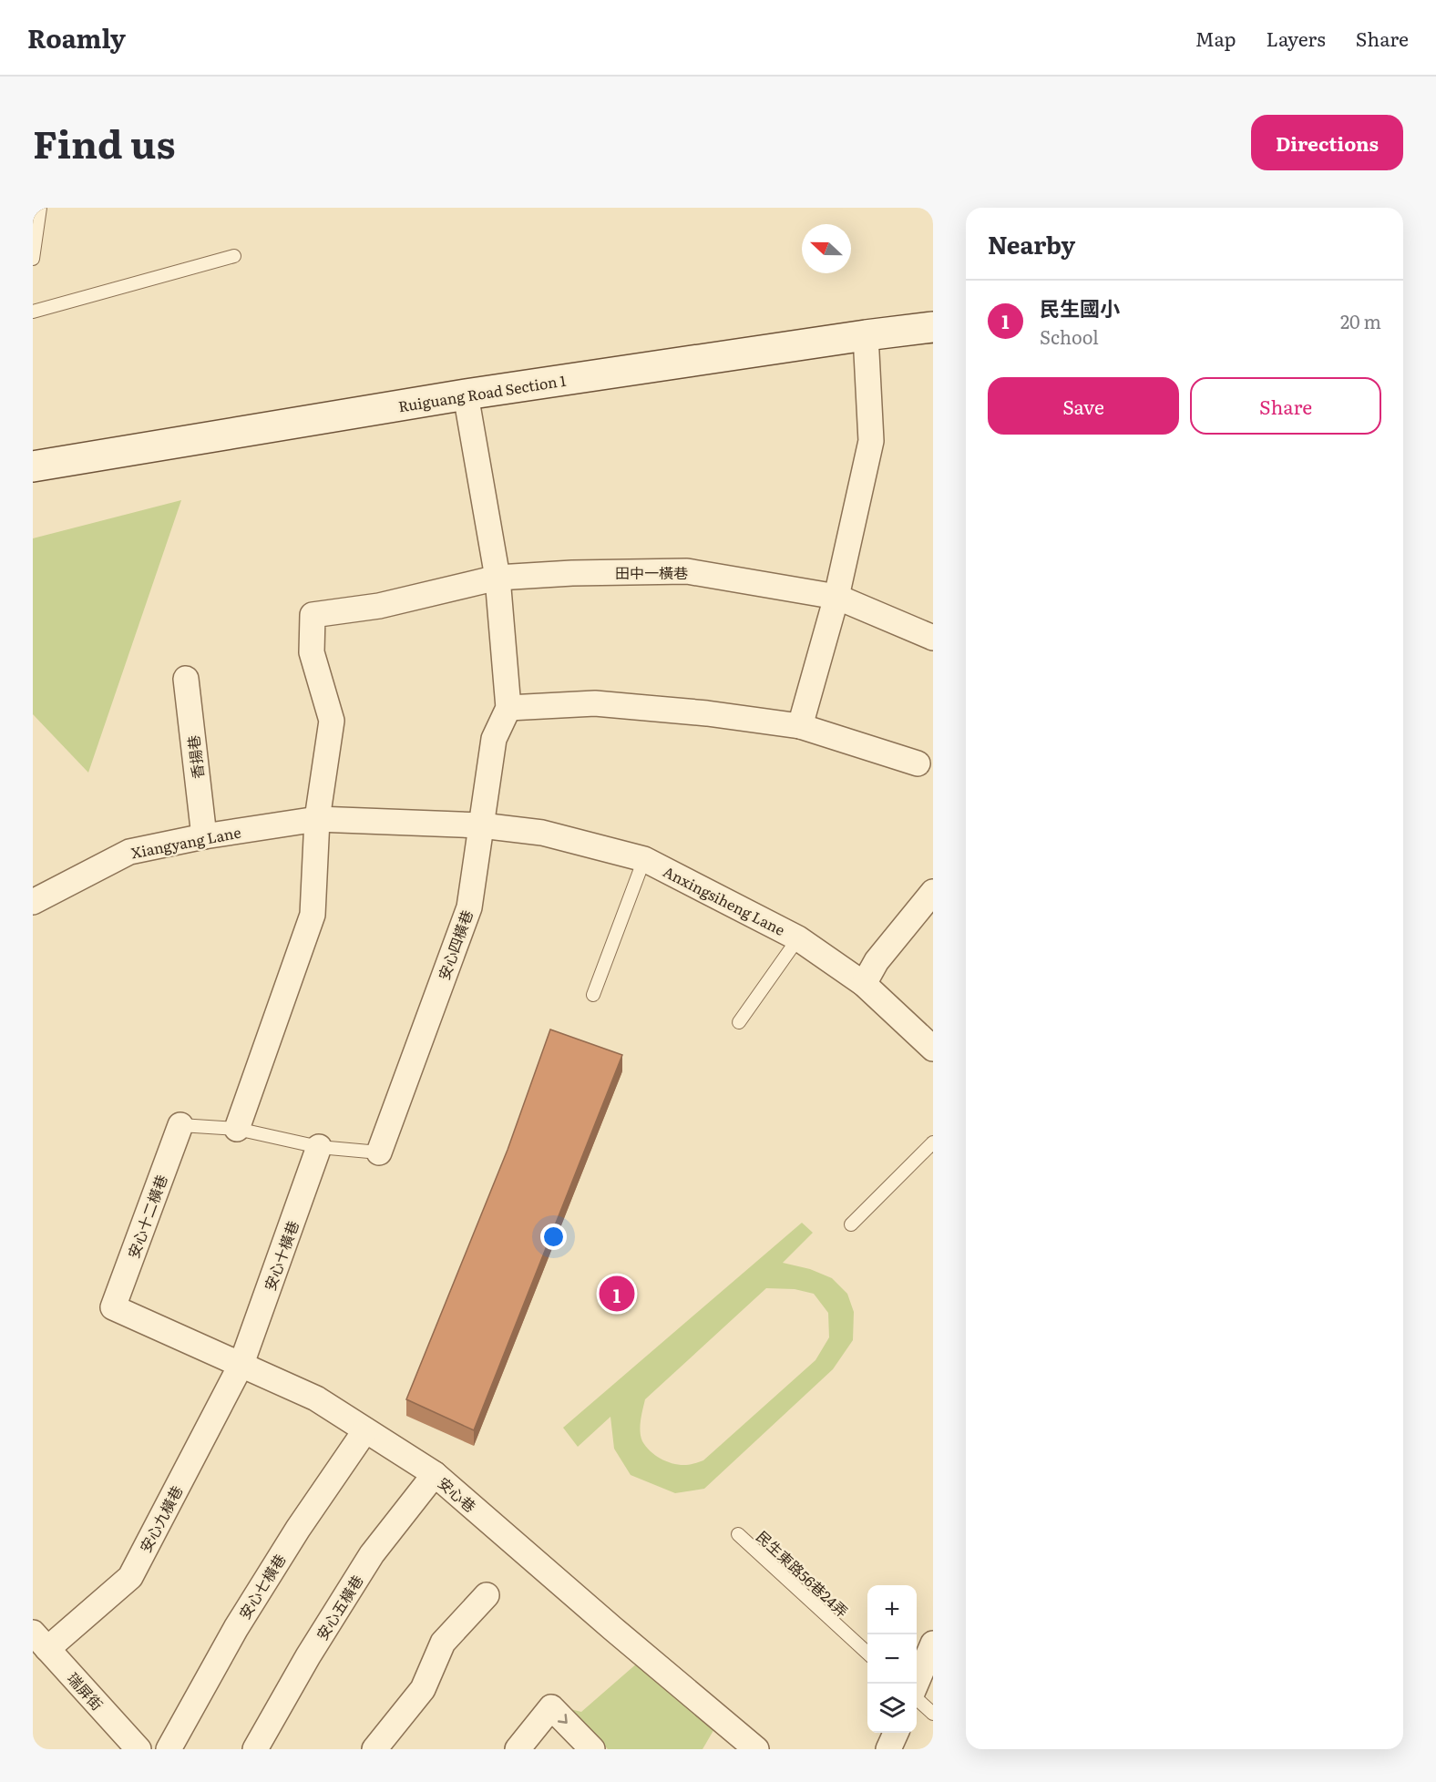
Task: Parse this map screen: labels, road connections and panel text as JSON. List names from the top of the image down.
{
  "streets": {
    "street": [
      "Ruiguang Road Section 1",
      "田中一橫巷",
      "香揚巷",
      "Xiangyang Lane",
      "Anxingsiheng Lane",
      "安心四橫巷",
      "安心十二橫巷",
      "安心十橫巷",
      "安心巷",
      "安心九橫巷",
      "安心七橫巷",
      "安心五橫巷",
      "瑞屏街"
    ],
    "lane": ["民生東路56巷24弄"]
  },
  "crossings": [
    ["田中一橫巷", "Xiangyang Lane"],
    ["香揚巷", "Xiangyang Lane"],
    ["Anxingsiheng Lane", "安心四橫巷"],
    ["安心十二橫巷", "安心巷"],
    ["安心十橫巷", "安心巷"],
    ["安心十橫巷", "安心九橫巷"],
    ["安心巷", "安心九橫巷"],
    ["安心巷", "安心七橫巷"],
    ["安心巷", "安心五橫巷"],
    ["安心九橫巷", "瑞屏街"]
  ],
  "north": "left",
  "page": {
    "header": "Roamly",
    "nav": ["Map", "Layers", "Share"],
    "title": "Find us",
    "buttons": [
      "Directions",
      ["Save", "Share"]
    ],
    "heading": "Nearby",
    "list": [
      {
        "mark": "1",
        "name": "民生國小",
        "note": "School",
        "value": "20 m"
      }
    ],
    "pins": "1",
    "map_buttons": ["+", "−"]
  }
}
